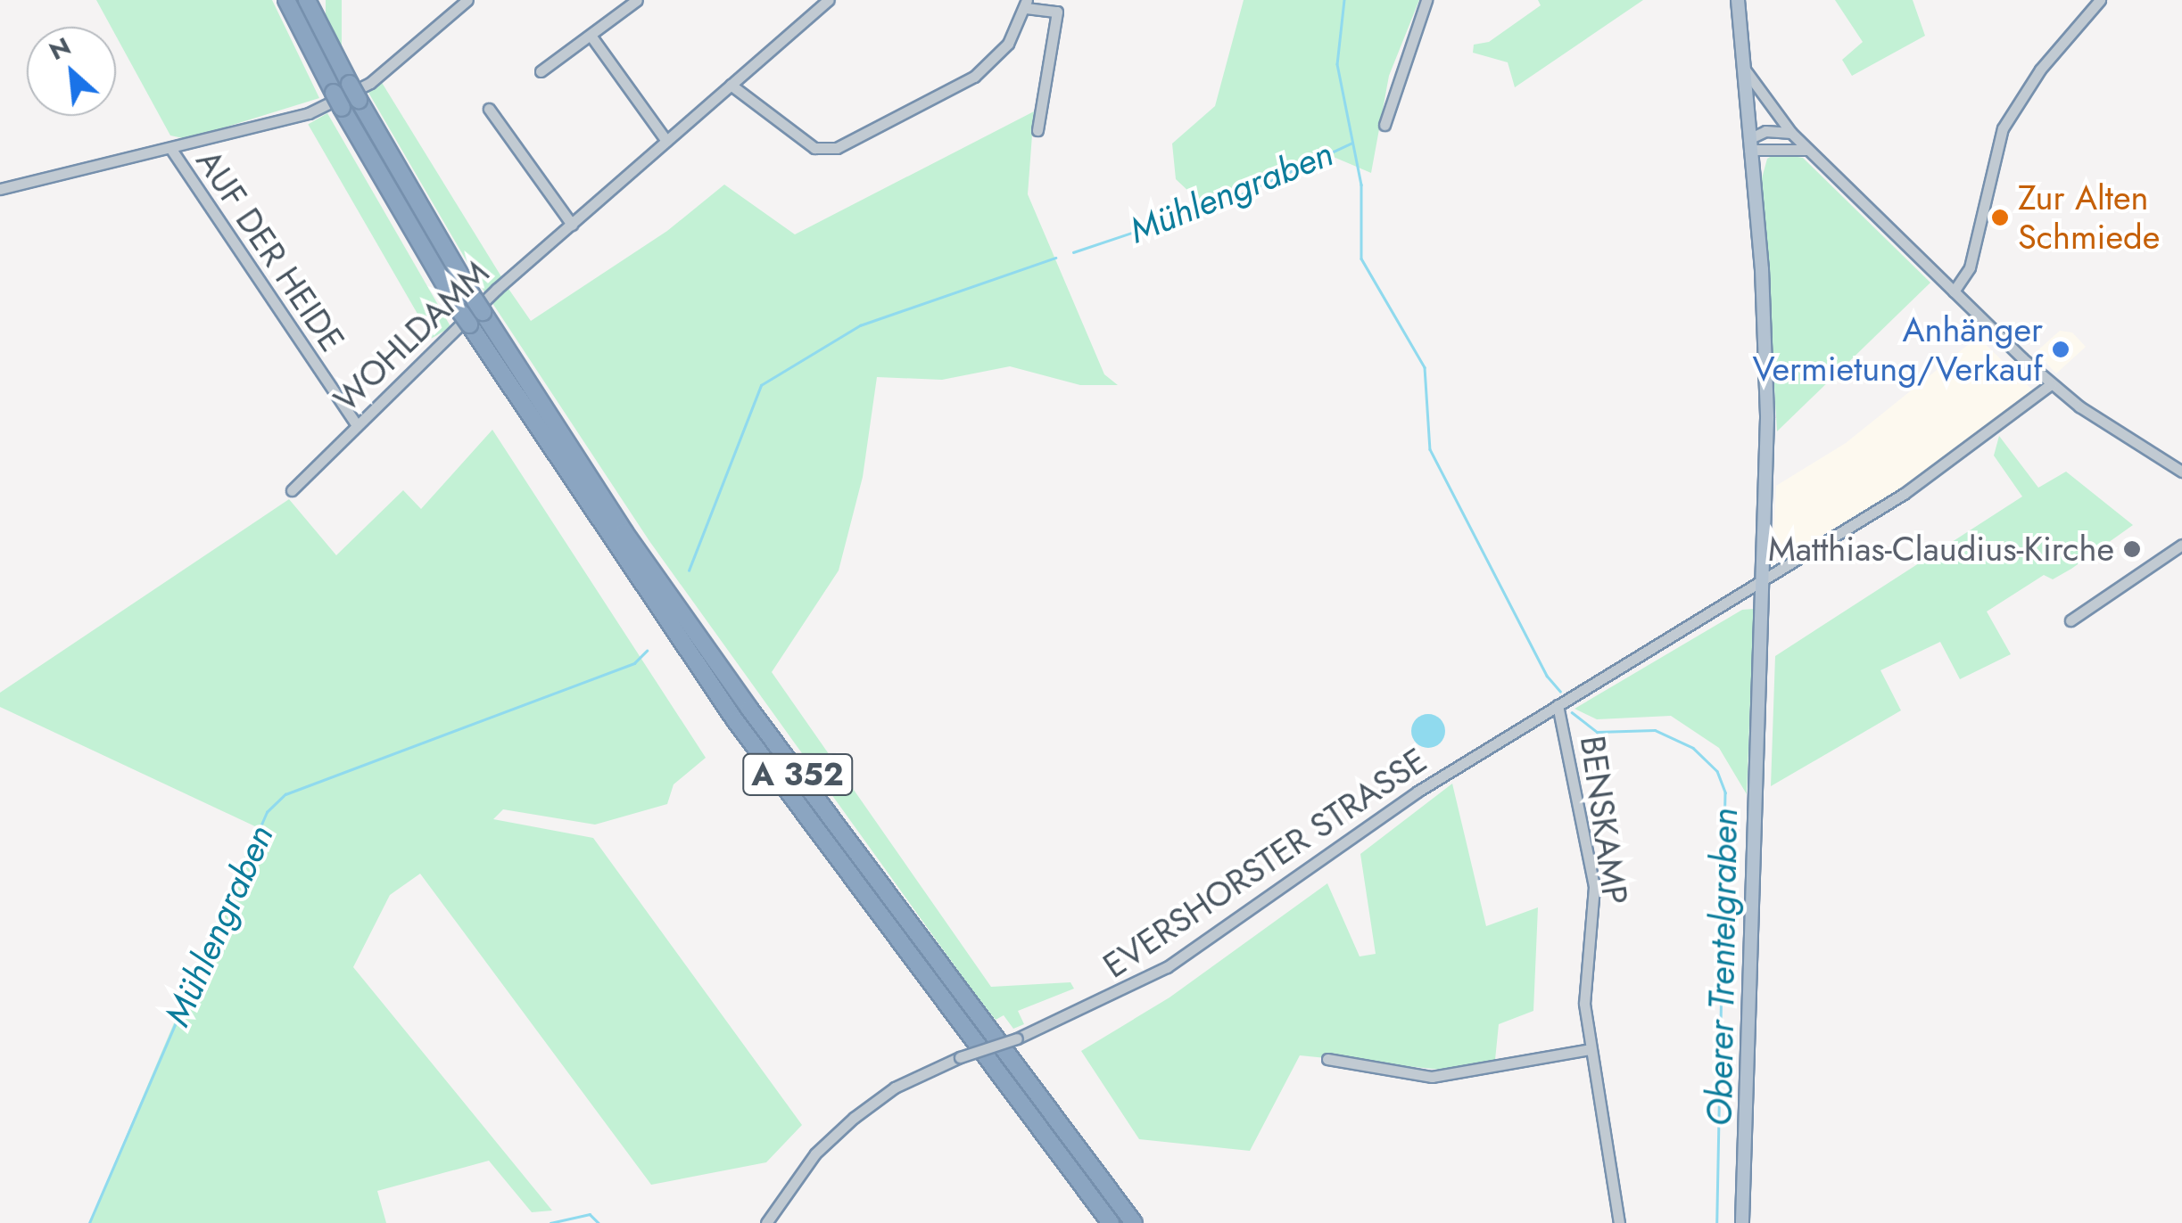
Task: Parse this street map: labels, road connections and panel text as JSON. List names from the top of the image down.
{
  "streets": {
    "highway": ["A 352"],
    "street": [
      "AUF DER HEIDE",
      "WOHLDAMM",
      "BENSKAMP",
      "EVERSHORSTER STRASSE"
    ]
  },
  "crossings": [
    ["AUF DER HEIDE", "WOHLDAMM"],
    ["BENSKAMP", "EVERSHORSTER STRASSE"]
  ],
  "water": ["Mühlengraben", "Oberer Trentelgraben"],
  "places": ["Zur Alten Schmiede", "Anhänger Vermietung/Verkauf", "Matthias-Claudius-Kirche"],
  "north": "top left"
}
